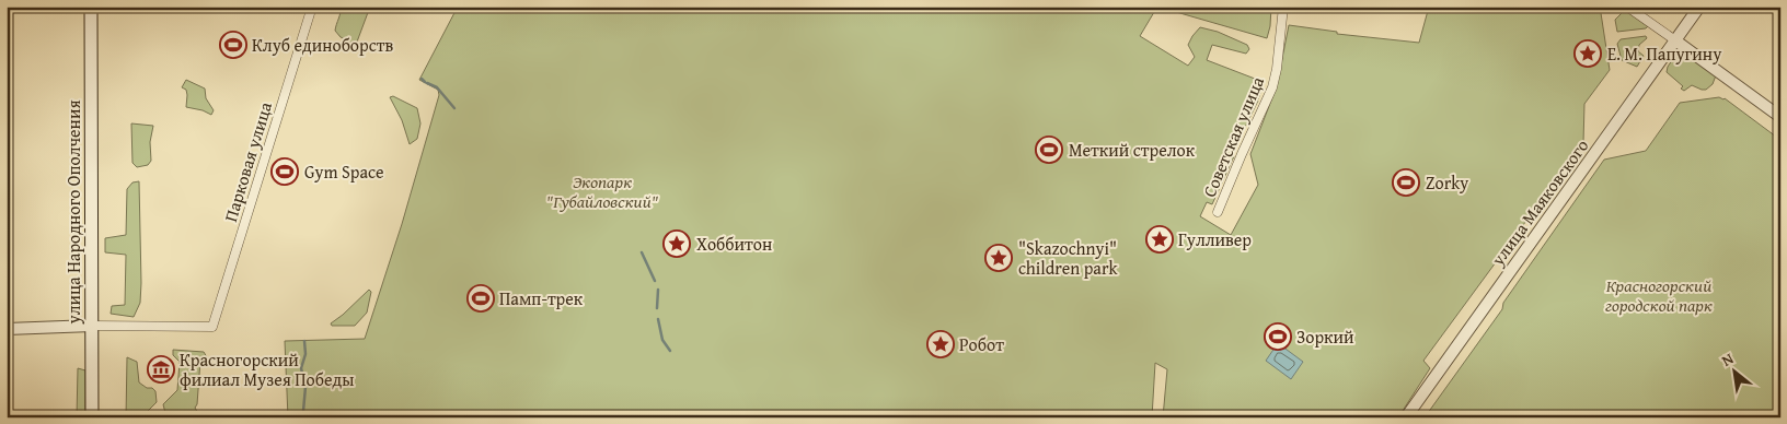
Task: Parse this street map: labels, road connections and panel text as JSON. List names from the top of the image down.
{
  "streets": {
    "main road": ["улица Народного Ополчения"],
    "street": ["Советская улица", "Парковая улица", "улица Маяковского"]
  },
  "crossings": [
    ["Парковая улица", "улица Народного Ополчения"]
  ],
  "parks": ["Экопарк \"Губайловский\"", "Красногорский городской парк"],
  "places": {
    "sports": [
      "Клуб единоборств",
      "Меткий стрелок",
      "Gym Space",
      "Zorky",
      "Памп-трек",
      "Зоркий"
    ],
    "place": [
      "Е. М. Папугину",
      "Гулливер",
      "Хоббитон",
      "\"Skazochnyi\" children park",
      "Робот"
    ],
    "museum": ["Красногорский филиал Музея Победы"]
  },
  "north": "top left"
}
